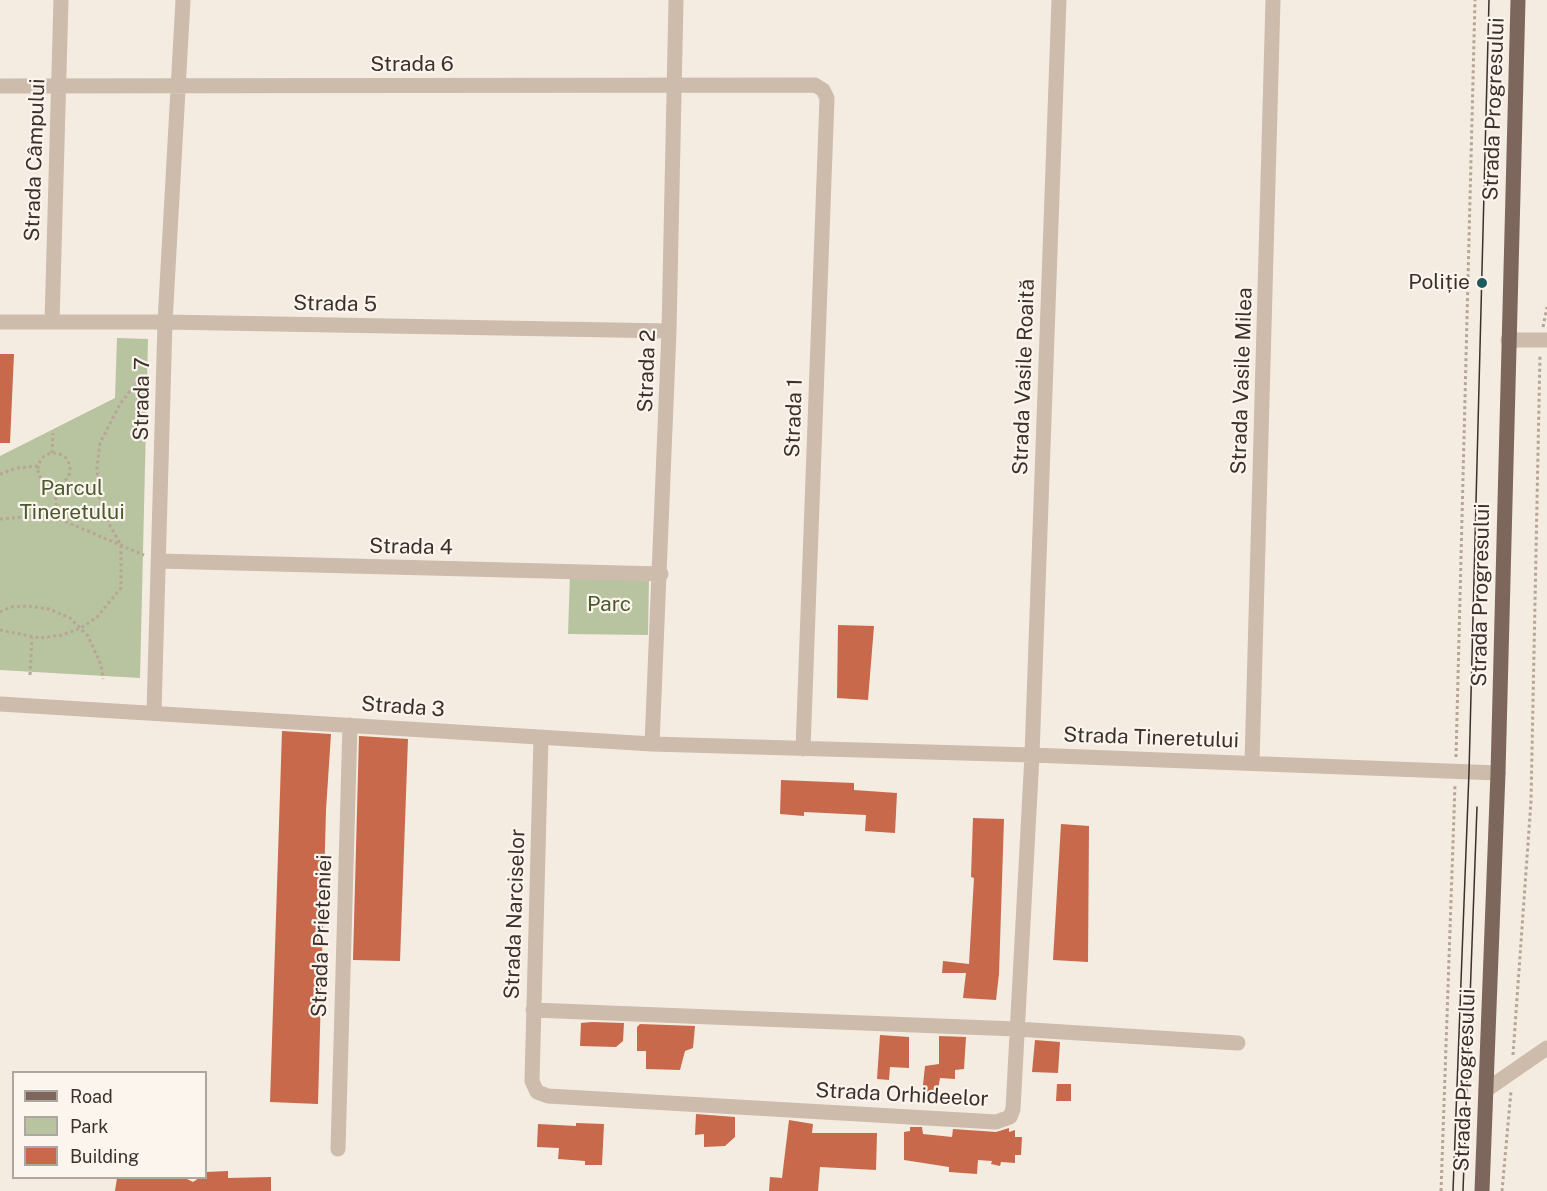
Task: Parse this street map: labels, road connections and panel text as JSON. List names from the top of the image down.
{
  "streets": {
    "main road": ["Strada Progresului"],
    "street": [
      "Strada 6",
      "Strada Câmpului",
      "Strada 5",
      "Strada 2",
      "Strada Vasile Roaită",
      "Strada Vasile Milea",
      "Strada 7",
      "Strada 1",
      "Strada 4",
      "Strada 3",
      "Strada Tineretului",
      "Strada Narciselor",
      "Strada Prieteniei",
      "Strada Orhideelor"
    ]
  },
  "crossings": [
    ["Strada 6", "Strada Câmpului"],
    ["Strada 6", "Strada 2"],
    ["Strada 6", "Strada 7"],
    ["Strada 6", "Strada 1"],
    ["Strada Progresului", "Strada Tineretului"],
    ["Strada Câmpului", "Strada 5"],
    ["Strada 5", "Strada 2"],
    ["Strada 5", "Strada 7"],
    ["Strada 2", "Strada 4"],
    ["Strada 2", "Strada 3"],
    ["Strada Vasile Roaită", "Strada Tineretului"],
    ["Strada Vasile Roaită", "Strada Orhideelor"],
    ["Strada Vasile Milea", "Strada Tineretului"],
    ["Strada 7", "Strada 4"],
    ["Strada 7", "Strada 3"],
    ["Strada 1", "Strada 3"],
    ["Strada 1", "Strada Tineretului"],
    ["Strada 3", "Strada Tineretului"],
    ["Strada 3", "Strada Narciselor"],
    ["Strada 3", "Strada Prieteniei"],
    ["Strada Tineretului", "Strada Orhideelor"],
    ["Strada Narciselor", "Strada Orhideelor"]
  ],
  "parks": ["Parcul Tineretului", "Parc"],
  "places": ["Poliție"],
  "legend": ["Road", "Park", "Building"]
}
